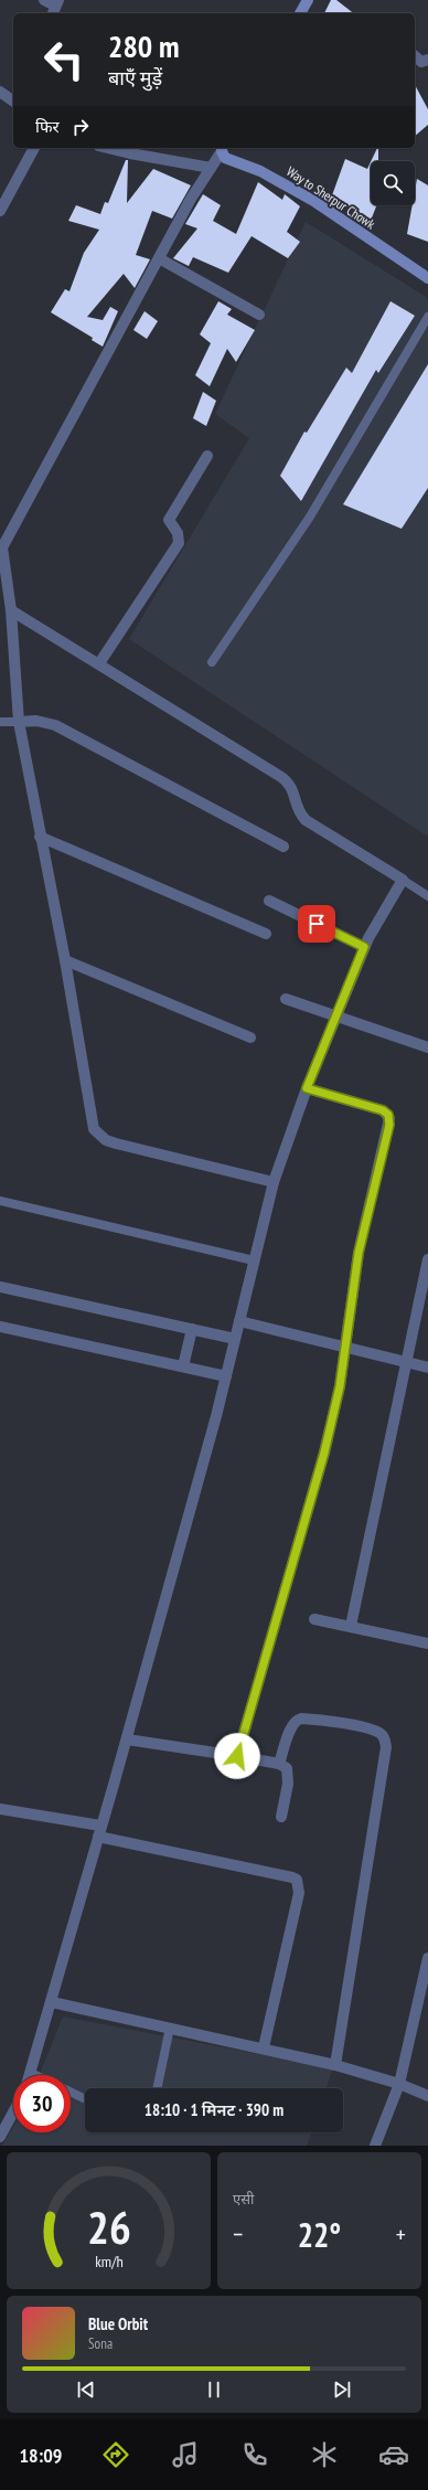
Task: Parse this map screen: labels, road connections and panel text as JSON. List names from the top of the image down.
{
  "streets": {
    "street": ["Way to Sherpur Chowk"]
  },
  "page": {
    "turn": ["280 m", "बाएँ मुड़ें"],
    "then": "फिर",
    "limit": "30",
    "trip": "18:10 · 1 मिनट · 390 m",
    "tile": "एसी",
    "heat": ["−", "22°", "+"],
    "song": ["Blue Orbit", "Sona"],
    "tabs": "18:09",
    "gauge": ["26", "km/h"]
  }
}
